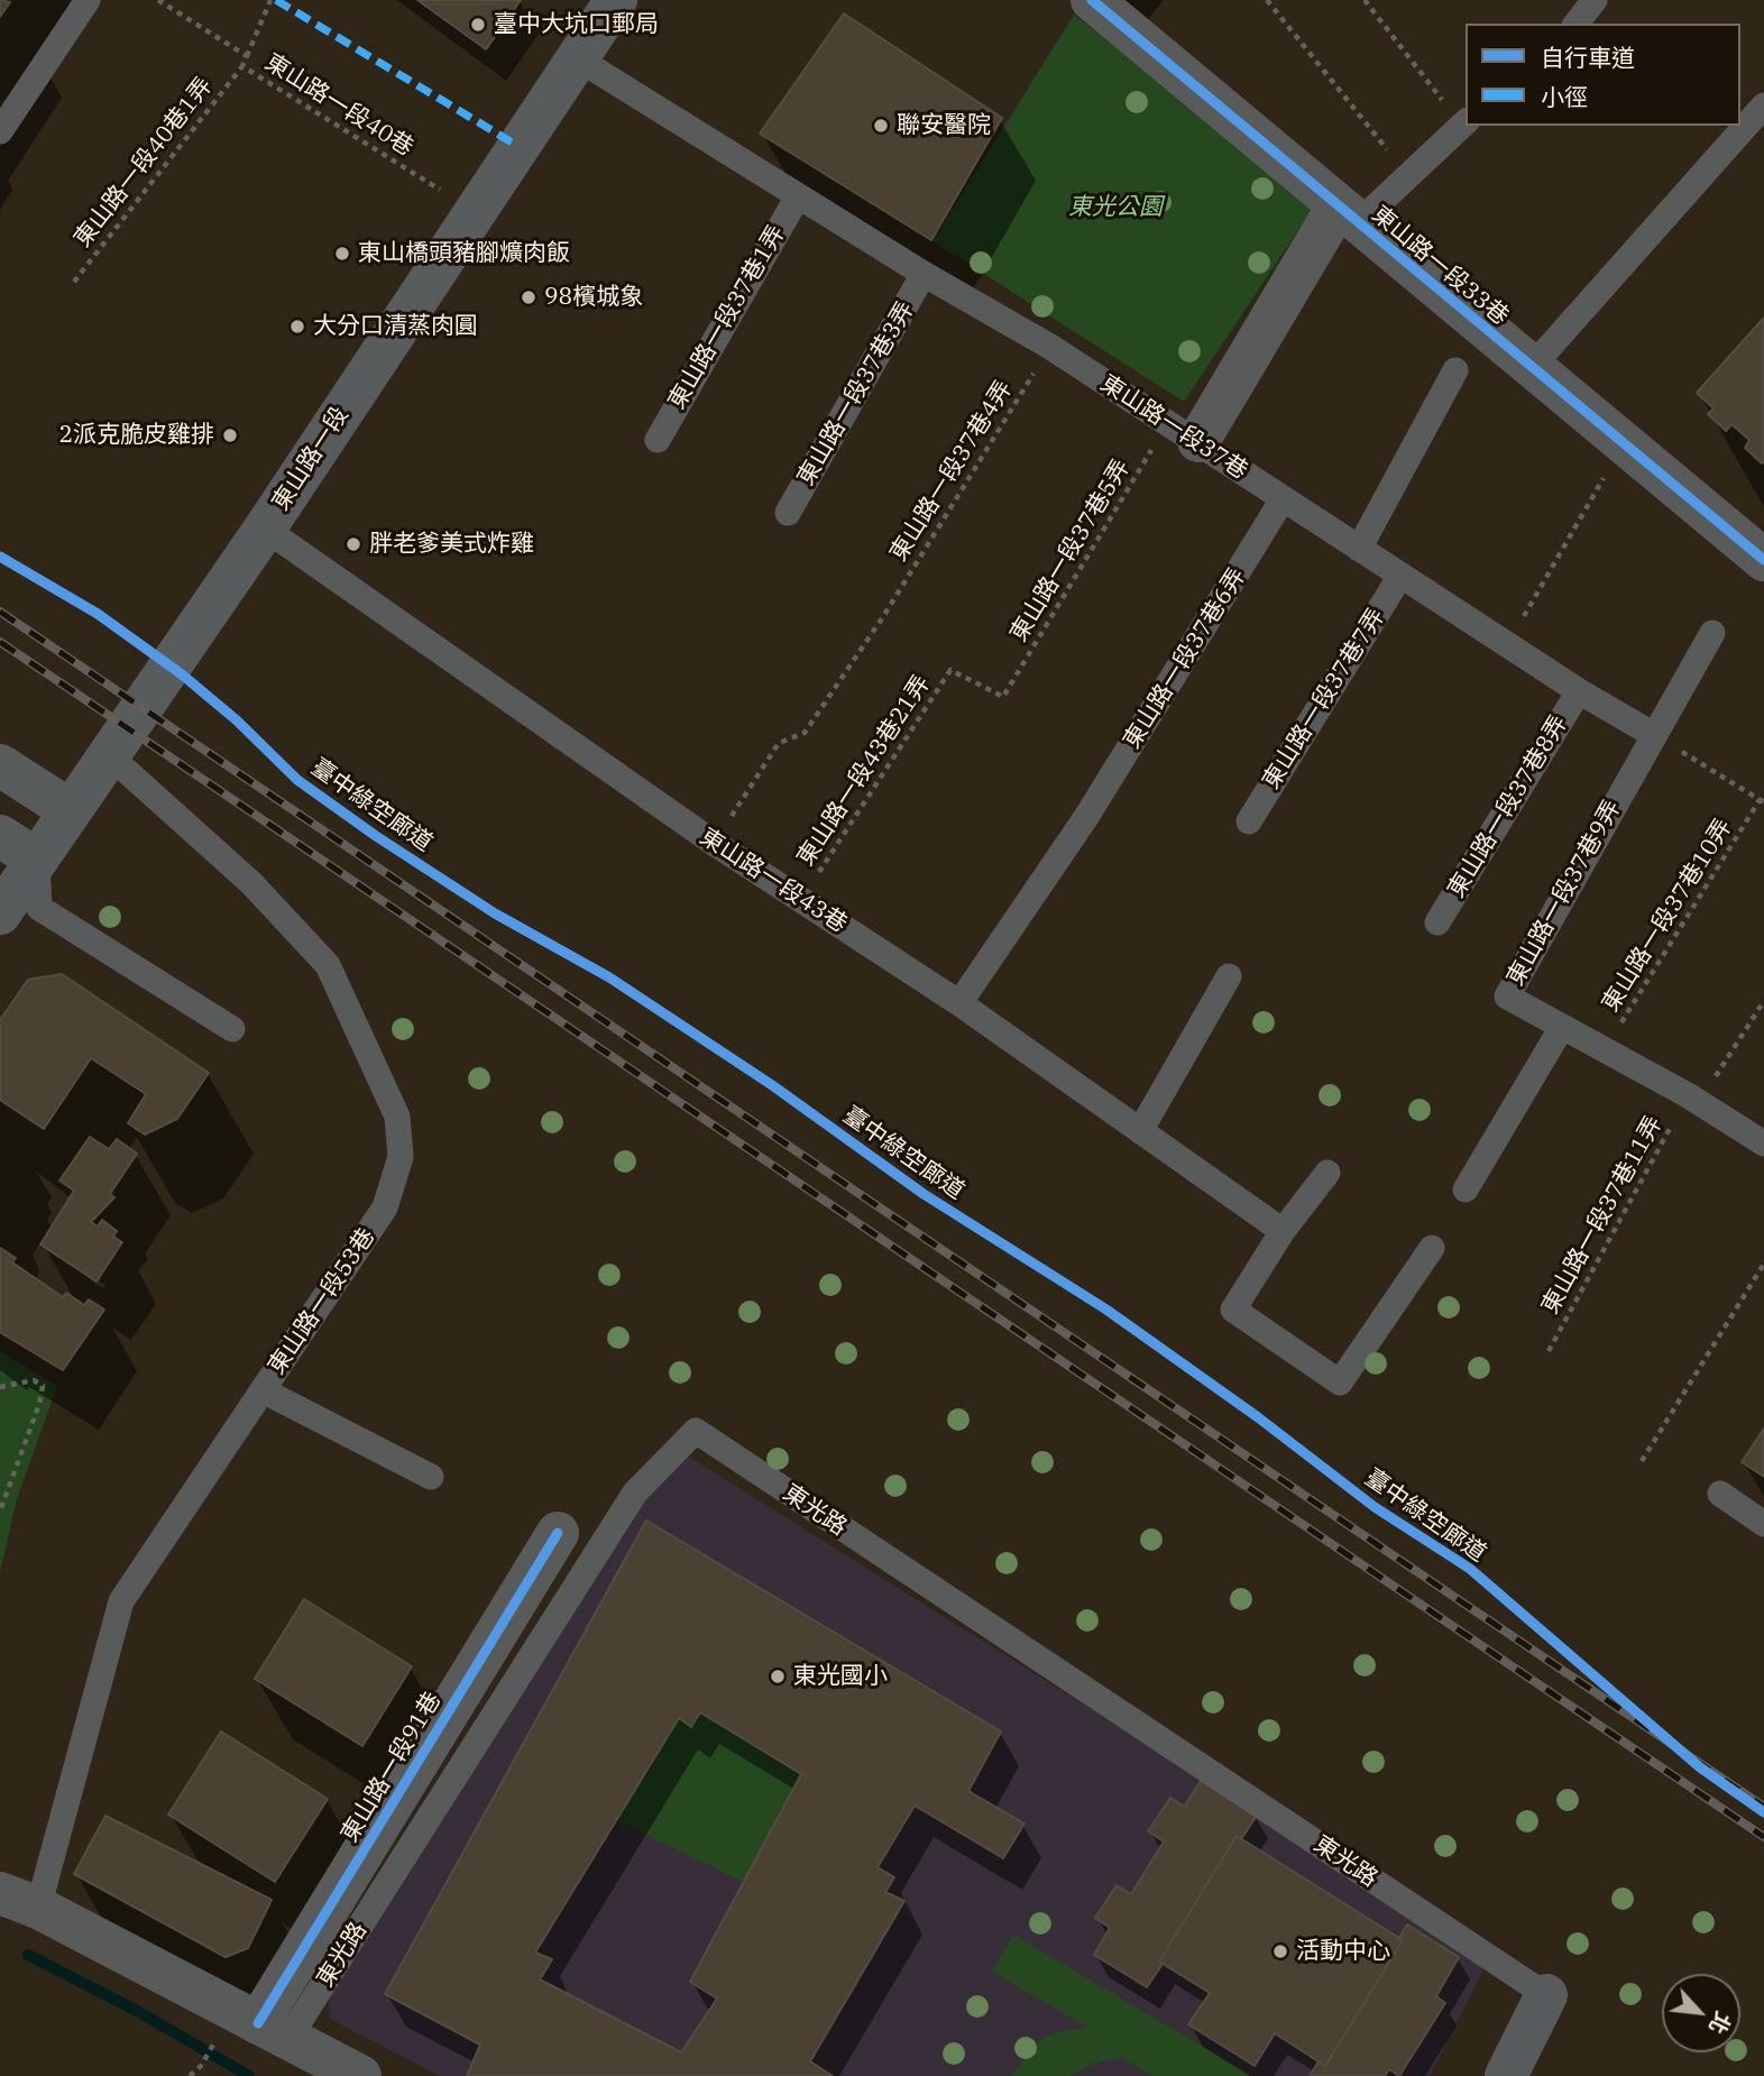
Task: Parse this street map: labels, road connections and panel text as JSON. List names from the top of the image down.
{
  "streets": {
    "main road": ["東山路一段"],
    "street": ["東山路一段33巷", "東山路一段91巷"],
    "lane": [
      "東山路一段37巷1弄",
      "東山路一段37巷3弄",
      "東山路一段37巷",
      "東山路一段37巷6弄",
      "東山路一段37巷7弄",
      "東山路一段37巷8弄",
      "東山路一段43巷",
      "東山路一段37巷9弄",
      "東山路一段53巷",
      "東光路"
    ],
    "path": [
      "東山路一段40巷",
      "東山路一段40巷1弄",
      "東山路一段37巷4弄",
      "東山路一段37巷5弄",
      "東山路一段43巷21弄",
      "東山路一段37巷10弄",
      "東山路一段37巷11弄"
    ],
    "cycle path": ["臺中綠空廊道"]
  },
  "crossings": [
    ["東山路一段40巷", "東山路一段40巷1弄"],
    ["東山路一段40巷", "東山路一段"],
    ["東山路一段37巷1弄", "東山路一段37巷"],
    ["東山路一段37巷3弄", "東山路一段37巷"],
    ["東山路一段37巷", "東山路一段"],
    ["東山路一段37巷", "東山路一段37巷4弄"],
    ["東山路一段37巷", "東山路一段37巷5弄"],
    ["東山路一段37巷", "東山路一段37巷6弄"],
    ["東山路一段37巷", "東山路一段37巷7弄"],
    ["東山路一段37巷", "東山路一段37巷8弄"],
    ["東山路一段37巷", "東山路一段37巷9弄"],
    ["東山路一段", "東山路一段43巷"],
    ["東山路一段", "東山路一段53巷"],
    ["東山路一段37巷4弄", "東山路一段43巷"],
    ["東山路一段37巷5弄", "東山路一段43巷21弄"],
    ["東山路一段37巷6弄", "東山路一段43巷"],
    ["東山路一段43巷21弄", "東山路一段43巷"],
    ["東光路", "東山路一段91巷"]
  ],
  "parks": ["東光公園"],
  "places": [
    "臺中大坑口郵局",
    "聯安醫院",
    "東山橋頭豬腳爌肉飯",
    "98檳城象",
    "大分口清蒸肉圓",
    "2派克脆皮雞排",
    "胖老爹美式炸雞",
    "東光國小",
    "活動中心"
  ],
  "legend": ["自行車道", "小徑"],
  "north": "bottom right"
}
